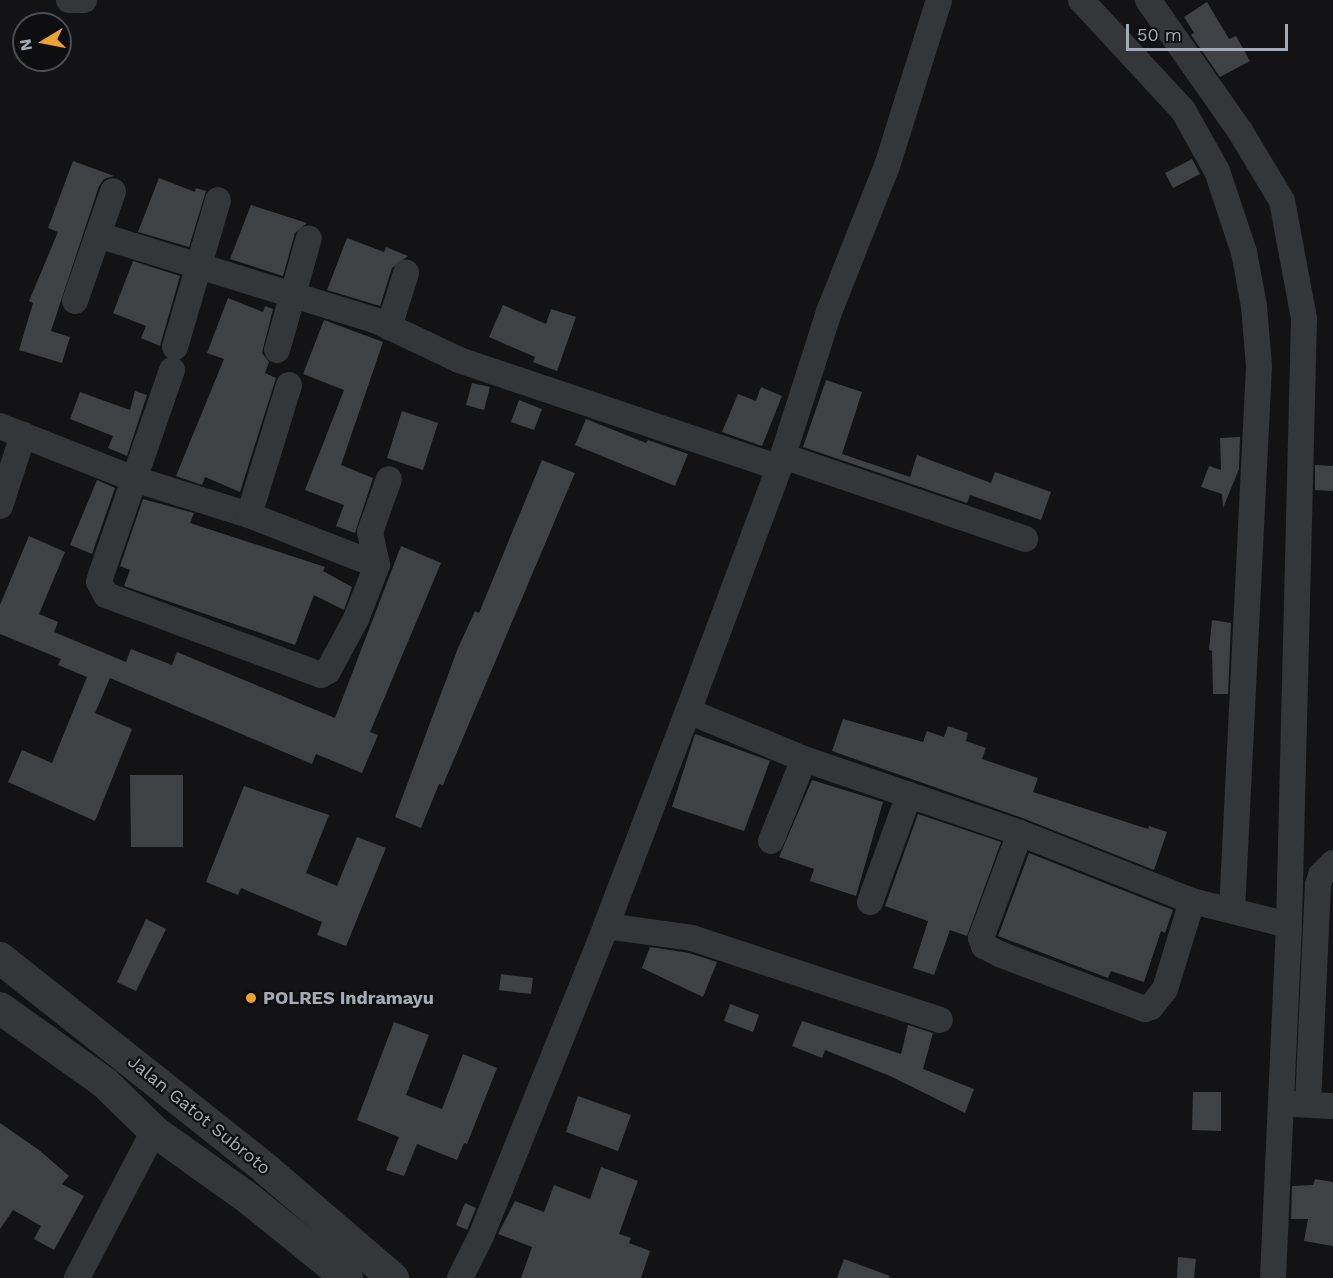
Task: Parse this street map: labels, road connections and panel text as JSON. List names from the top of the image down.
{
  "streets": {
    "street": ["Jalan Gatot Subroto"]
  },
  "places": ["POLRES Indramayu"],
  "scale_bar": "50 m",
  "north": "left"
}
